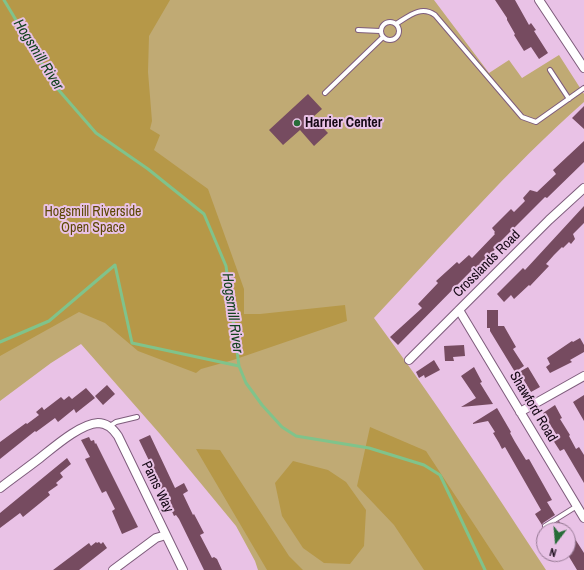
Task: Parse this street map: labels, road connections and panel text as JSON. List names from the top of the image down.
{
  "streets": {
    "street": ["Crosslands Road", "Shawford Road", "Pams Way"]
  },
  "crossings": [
    ["Crosslands Road", "Shawford Road"]
  ],
  "water": ["Hogsmill River"],
  "parks": ["Hogsmill Riverside Open Space"],
  "places": ["Harrier Center"],
  "north": "bottom"
}
